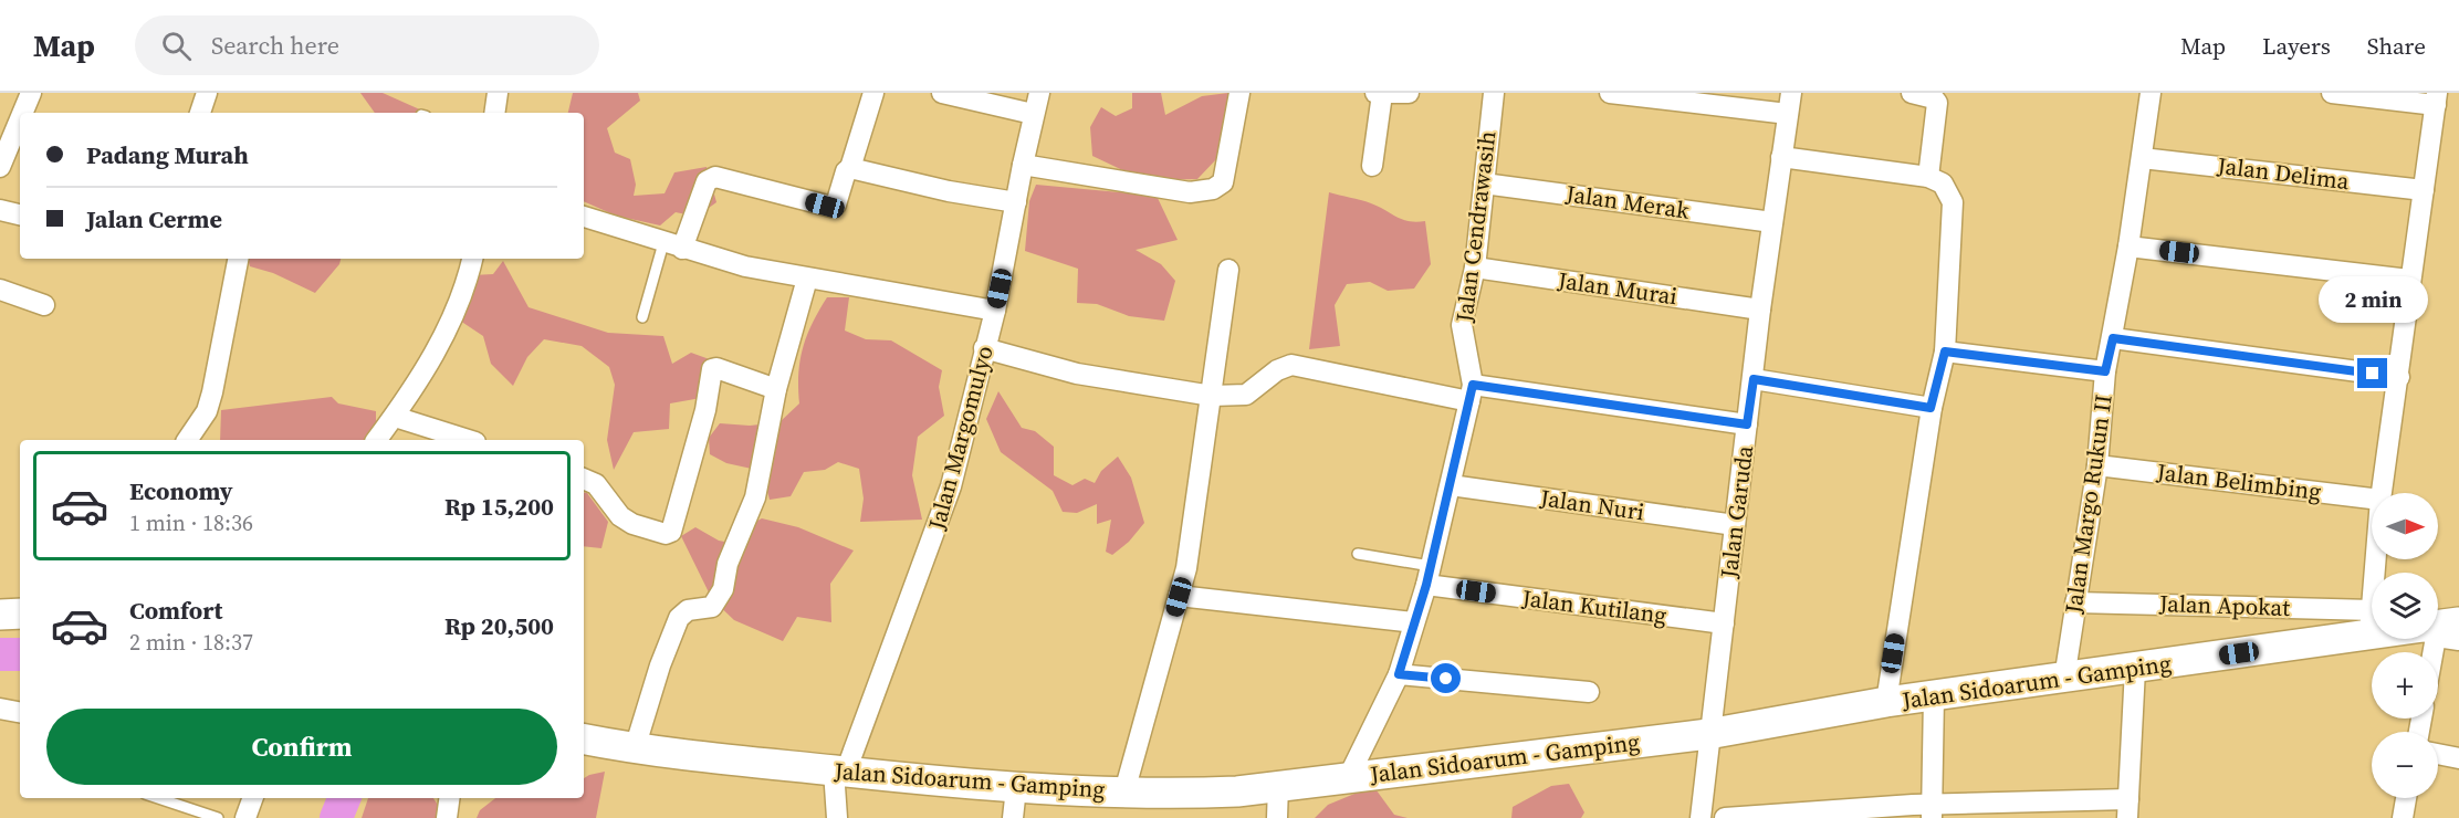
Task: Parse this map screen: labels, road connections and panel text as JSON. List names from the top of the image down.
{
  "streets": {
    "main road": ["Jalan Sidoarum - Gamping"],
    "street": [
      "Jalan Delima",
      "Jalan Merak",
      "Jalan Cendrawasih",
      "Jalan Murai",
      "Jalan Margomulyo",
      "Jalan Belimbing",
      "Jalan Margo Rukun II",
      "Jalan Nuri",
      "Jalan Garuda",
      "Jalan Apokat",
      "Jalan Kutilang"
    ]
  },
  "crossings": [
    ["Jalan Delima", "Jalan Margo Rukun II"],
    ["Jalan Merak", "Jalan Cendrawasih"],
    ["Jalan Merak", "Jalan Garuda"],
    ["Jalan Cendrawasih", "Jalan Murai"],
    ["Jalan Cendrawasih", "Jalan Nuri"],
    ["Jalan Cendrawasih", "Jalan Kutilang"],
    ["Jalan Cendrawasih", "Jalan Sidoarum - Gamping"],
    ["Jalan Murai", "Jalan Garuda"],
    ["Jalan Margomulyo", "Jalan Sidoarum - Gamping"],
    ["Jalan Belimbing", "Jalan Margo Rukun II"],
    ["Jalan Margo Rukun II", "Jalan Apokat"],
    ["Jalan Margo Rukun II", "Jalan Sidoarum - Gamping"],
    ["Jalan Nuri", "Jalan Garuda"],
    ["Jalan Garuda", "Jalan Kutilang"],
    ["Jalan Garuda", "Jalan Sidoarum - Gamping"],
    ["Jalan Apokat", "Jalan Sidoarum - Gamping"]
  ],
  "north": "right",
  "page": {
    "header": "Map",
    "search": "Search here",
    "nav": ["Map", "Layers", "Share"],
    "banner": ["Padang Murah", "Jalan Cerme"],
    "bubble": "2 min",
    "list": [
      {
        "name": "Economy",
        "note": "1 min · 18:36",
        "value": "Rp 15,200"
      },
      {
        "name": "Comfort",
        "note": "2 min · 18:37",
        "value": "Rp 20,500"
      }
    ],
    "map_buttons": ["+", "−"],
    "buttons": "Confirm"
  }
}
